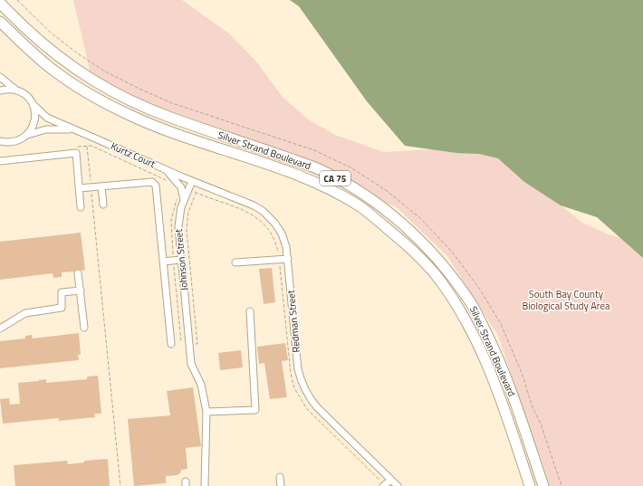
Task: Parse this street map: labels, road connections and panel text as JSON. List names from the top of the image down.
{
  "streets": {
    "highway": ["Silver Strand Boulevard", "CA 75"],
    "street": ["Kurtz Court", "Johnson Street", "Redman Street"]
  },
  "crossings": [
    ["Kurtz Court", "Johnson Street"],
    ["Kurtz Court", "Redman Street"],
    ["Johnson Street", "Redman Street"]
  ],
  "parks": ["South Bay County Biological Study Area"]
}
